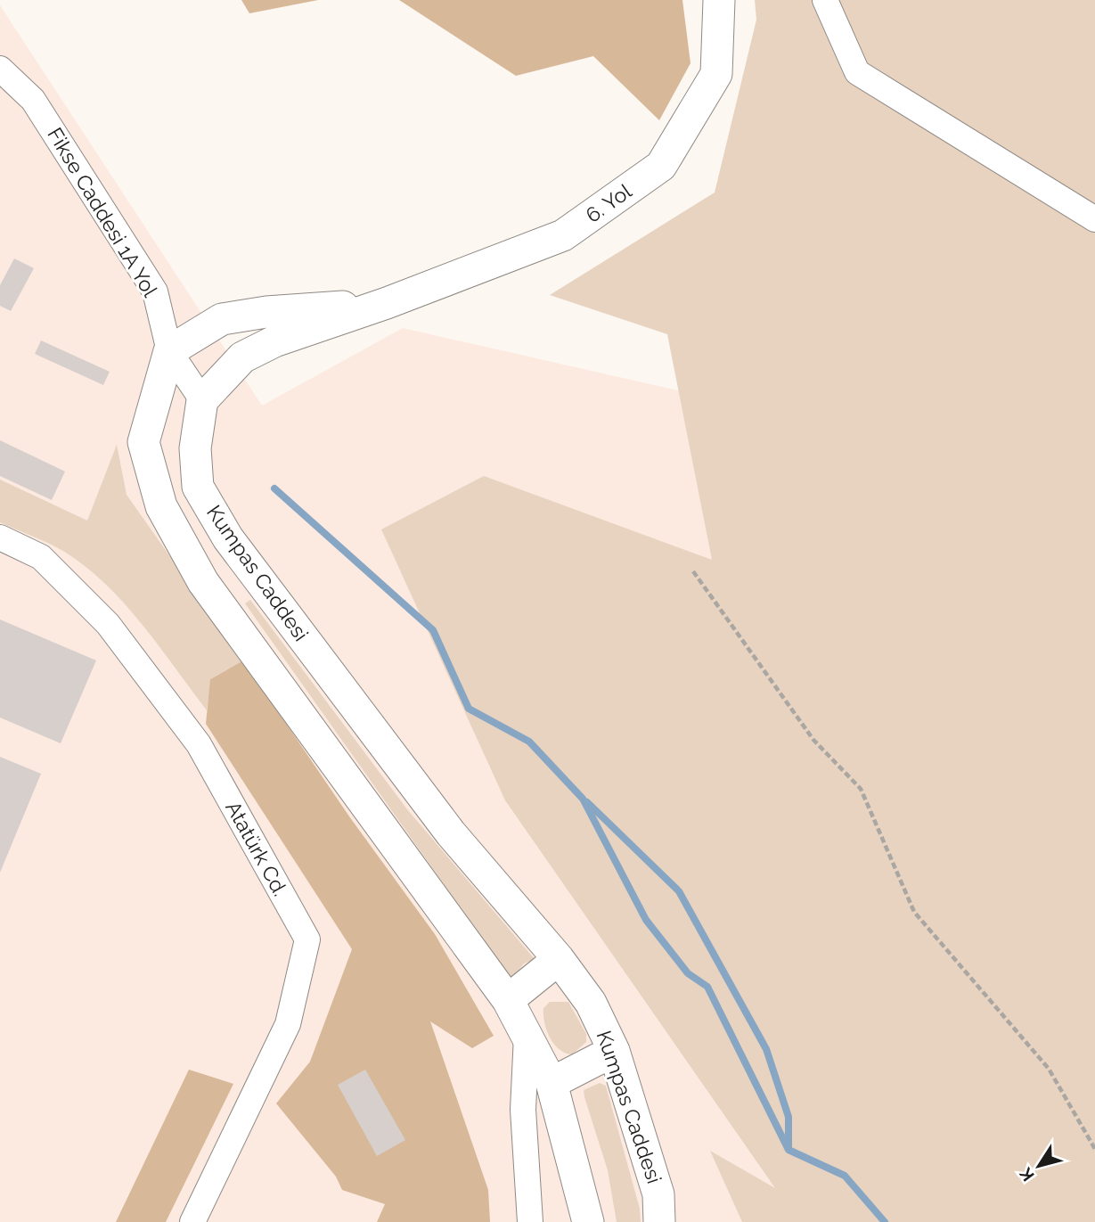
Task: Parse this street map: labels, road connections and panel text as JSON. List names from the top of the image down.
{
  "streets": {
    "main road": ["6. Yol", "Kumpas Caddesi"],
    "street": ["Fikse Caddesi 1A Yol", "Atatürk Cd."]
  },
  "crossings": [
    ["Fikse Caddesi 1A Yol", "Kumpas Caddesi"]
  ],
  "north": "bottom left"
}
